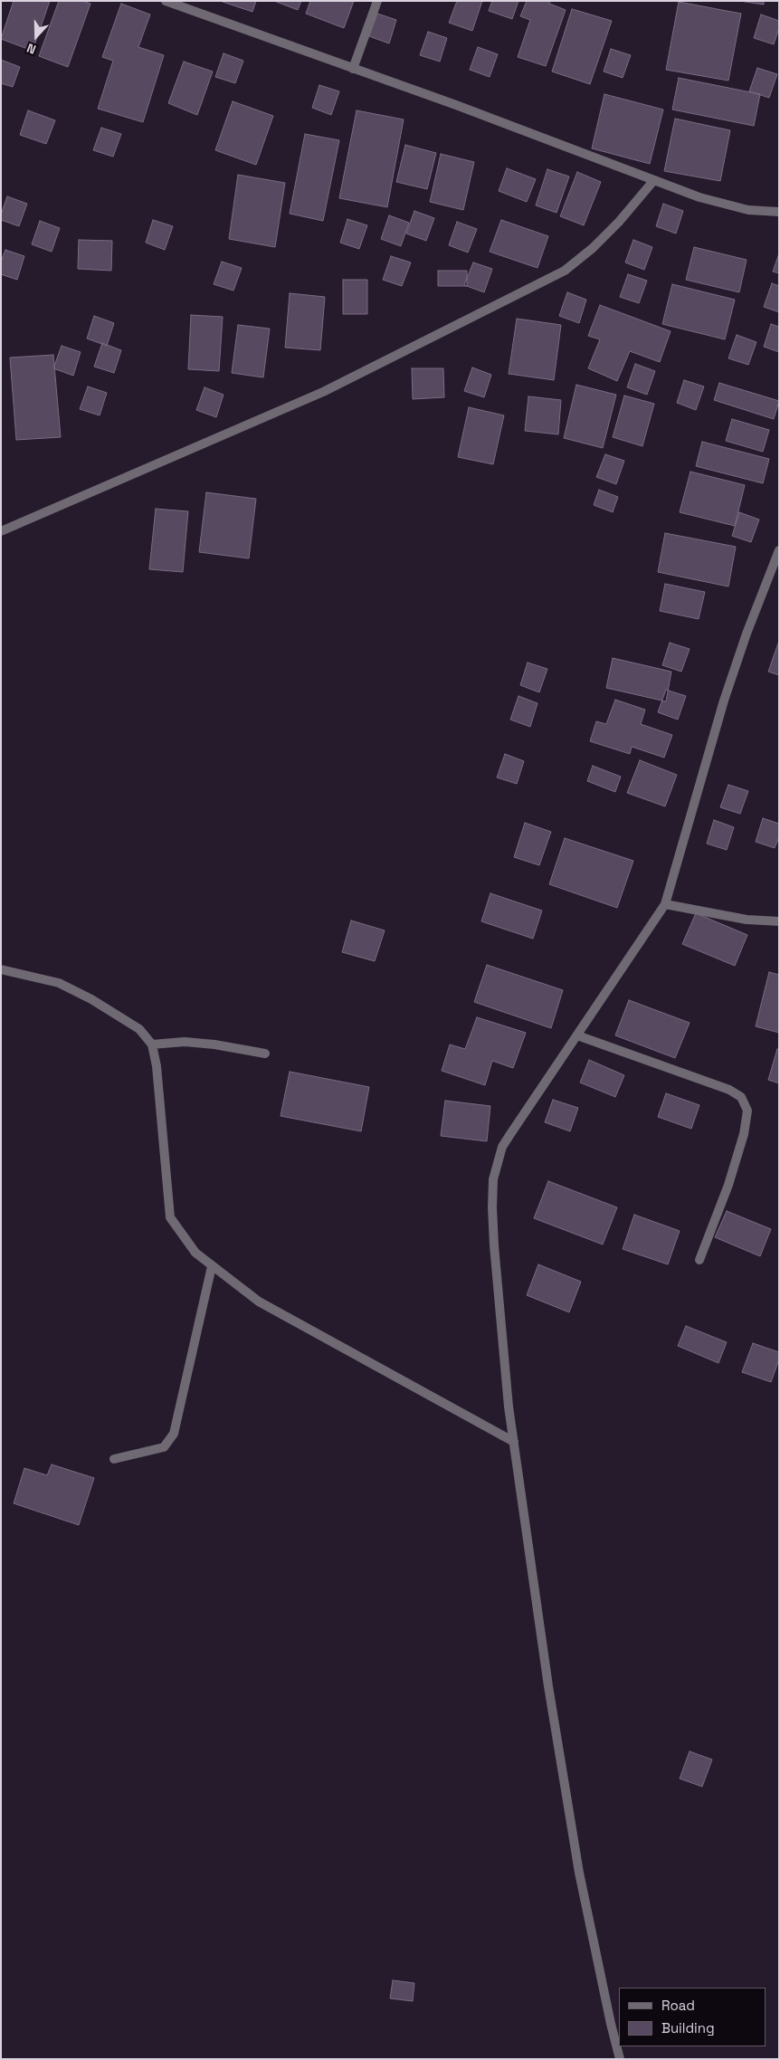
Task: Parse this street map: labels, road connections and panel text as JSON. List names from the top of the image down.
{
  "legend": ["Road", "Building"],
  "north": "bottom"
}
